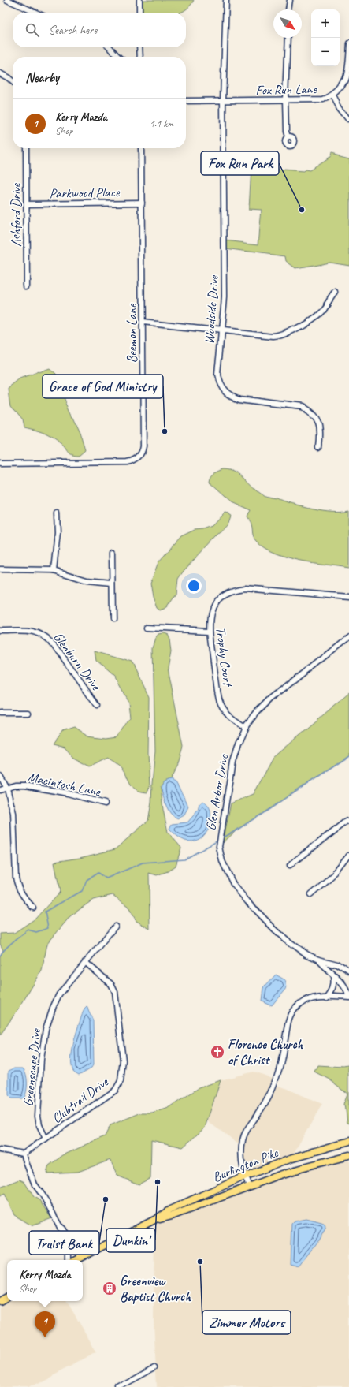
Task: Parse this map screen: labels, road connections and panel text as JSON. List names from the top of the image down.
{
  "streets": {
    "main road": ["Burlington Pike"],
    "street": [
      "Fox Run Lane",
      "Parkwood Place",
      "Ashford Drive",
      "Woodside Drive",
      "Beemon Lane",
      "Trophy Court",
      "Glenburn Drive",
      "Macintosh Lane",
      "Glen Arbor Drive",
      "Greenscape Drive",
      "Clubtrail Drive"
    ]
  },
  "crossings": [
    ["Fox Run Lane", "Woodside Drive"],
    ["Parkwood Place", "Ashford Drive"],
    ["Parkwood Place", "Beemon Lane"],
    ["Trophy Court", "Glen Arbor Drive"],
    ["Greenscape Drive", "Clubtrail Drive"]
  ],
  "places": {
    "other": [
      "Fox Run Park",
      "Grace of God Ministry",
      "Dunkin'",
      "Truist Bank",
      "Zimmer Motors"
    ],
    "church": ["Florence Church of Christ"],
    "building": ["Greenview Baptist Church"]
  },
  "north": "bottom right",
  "page": {
    "map_buttons": ["+", "−"],
    "search": "Search here",
    "heading": "Nearby",
    "list": [
      {
        "mark": "1",
        "name": "Kerry Mazda",
        "note": "Shop",
        "value": "1.1 km"
      }
    ],
    "popup": ["Kerry Mazda", "Shop"],
    "pins": "1"
  }
}
